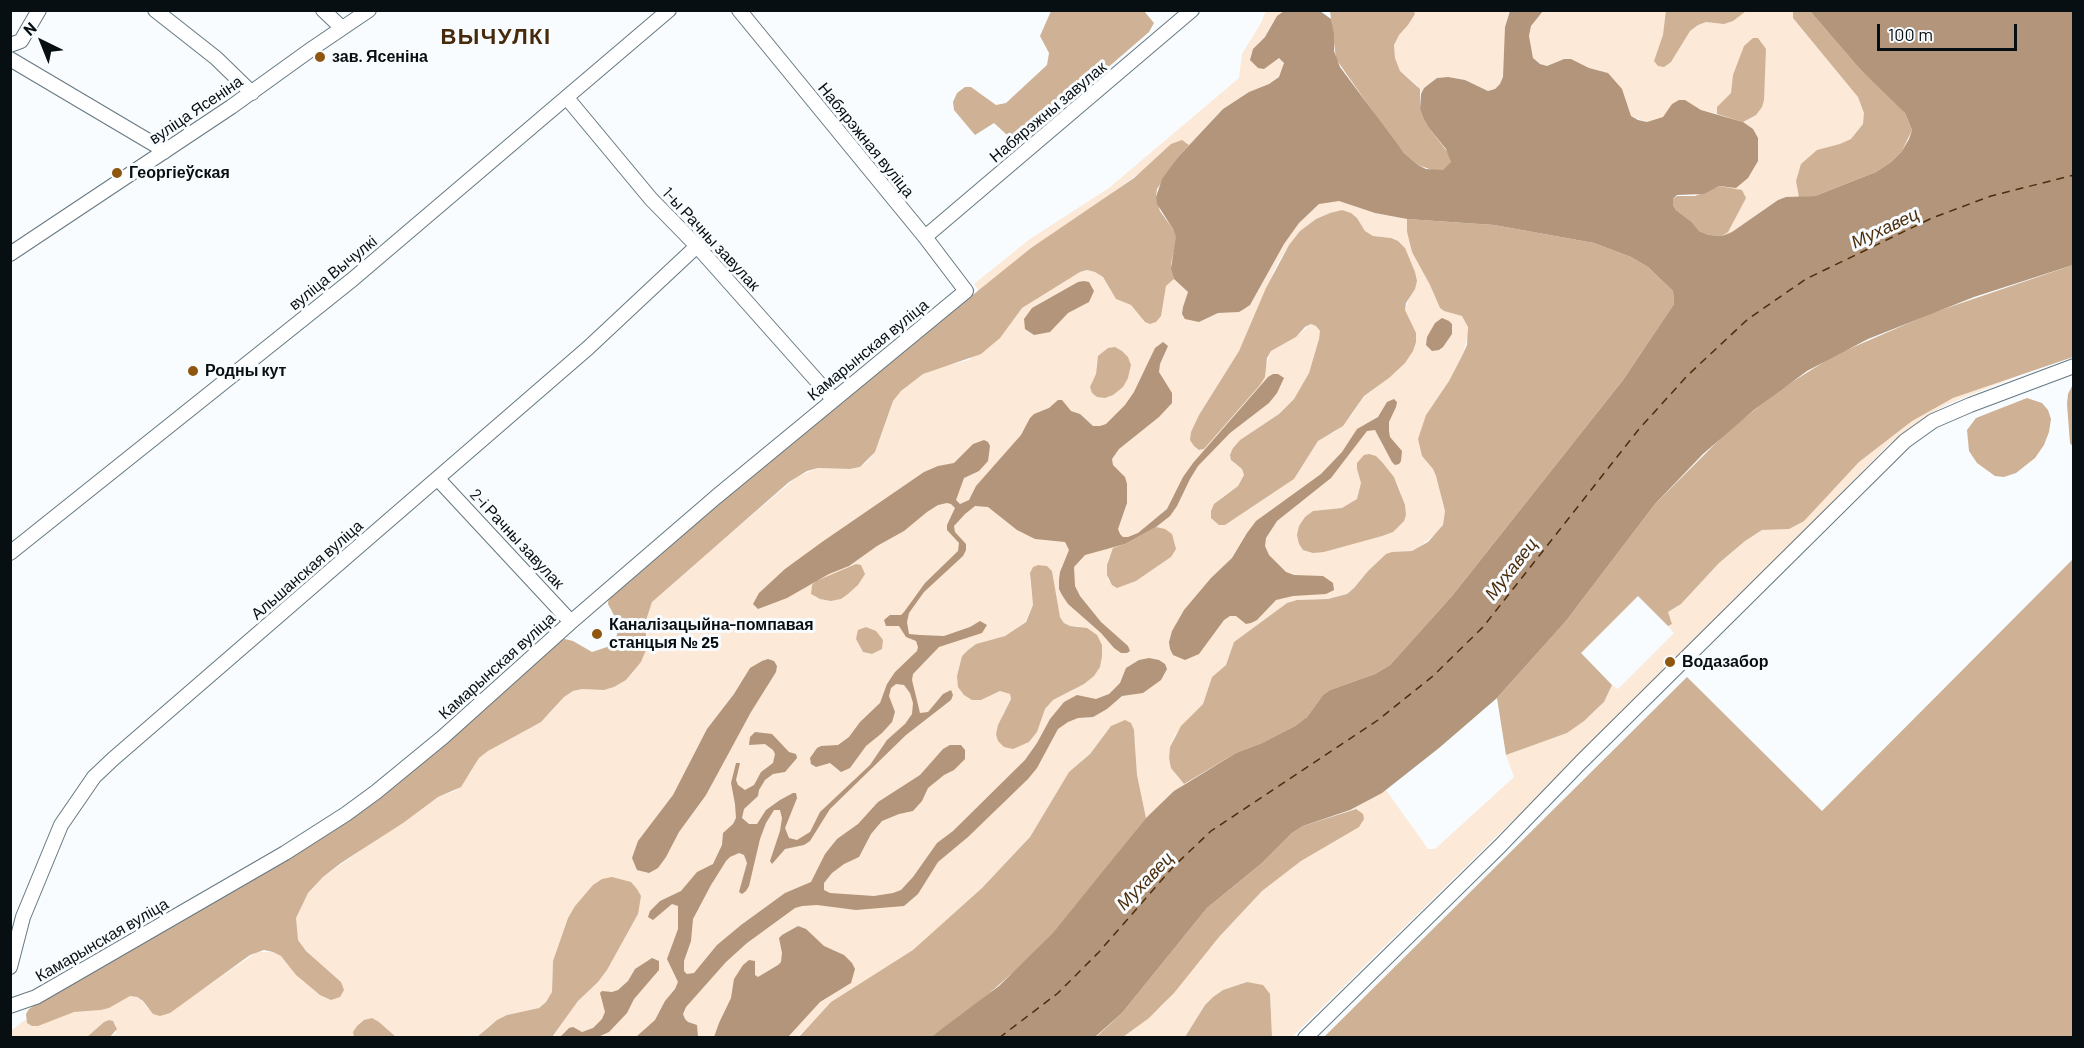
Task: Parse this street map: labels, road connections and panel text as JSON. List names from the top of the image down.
{
  "streets": {
    "street": [
      "вуліца Ясеніна",
      "Набярэжны завулак",
      "Набярэжная вуліца",
      "1-ы Рачны завулак",
      "вуліца Вычулкі",
      "Камарынская вуліца",
      "2-і Рачны завулак",
      "Альшанская вуліца"
    ]
  },
  "crossings": [
    ["Набярэжны завулак", "Набярэжная вуліца"],
    ["Набярэжная вуліца", "Камарынская вуліца"],
    ["1-ы Рачны завулак", "вуліца Вычулкі"],
    ["1-ы Рачны завулак", "Камарынская вуліца"],
    ["1-ы Рачны завулак", "Альшанская вуліца"],
    ["Камарынская вуліца", "2-і Рачны завулак"],
    ["2-і Рачны завулак", "Альшанская вуліца"]
  ],
  "districts": ["ВЫЧУЛКІ"],
  "water": ["Мухавец"],
  "places": [
    "зав. Ясеніна",
    "Георгіеўская",
    "Родны кут",
    "Каналізацыйна-помпавая станцыя № 25",
    "Водазабор"
  ],
  "scale_bar": "100 m",
  "north": "top left"
}
